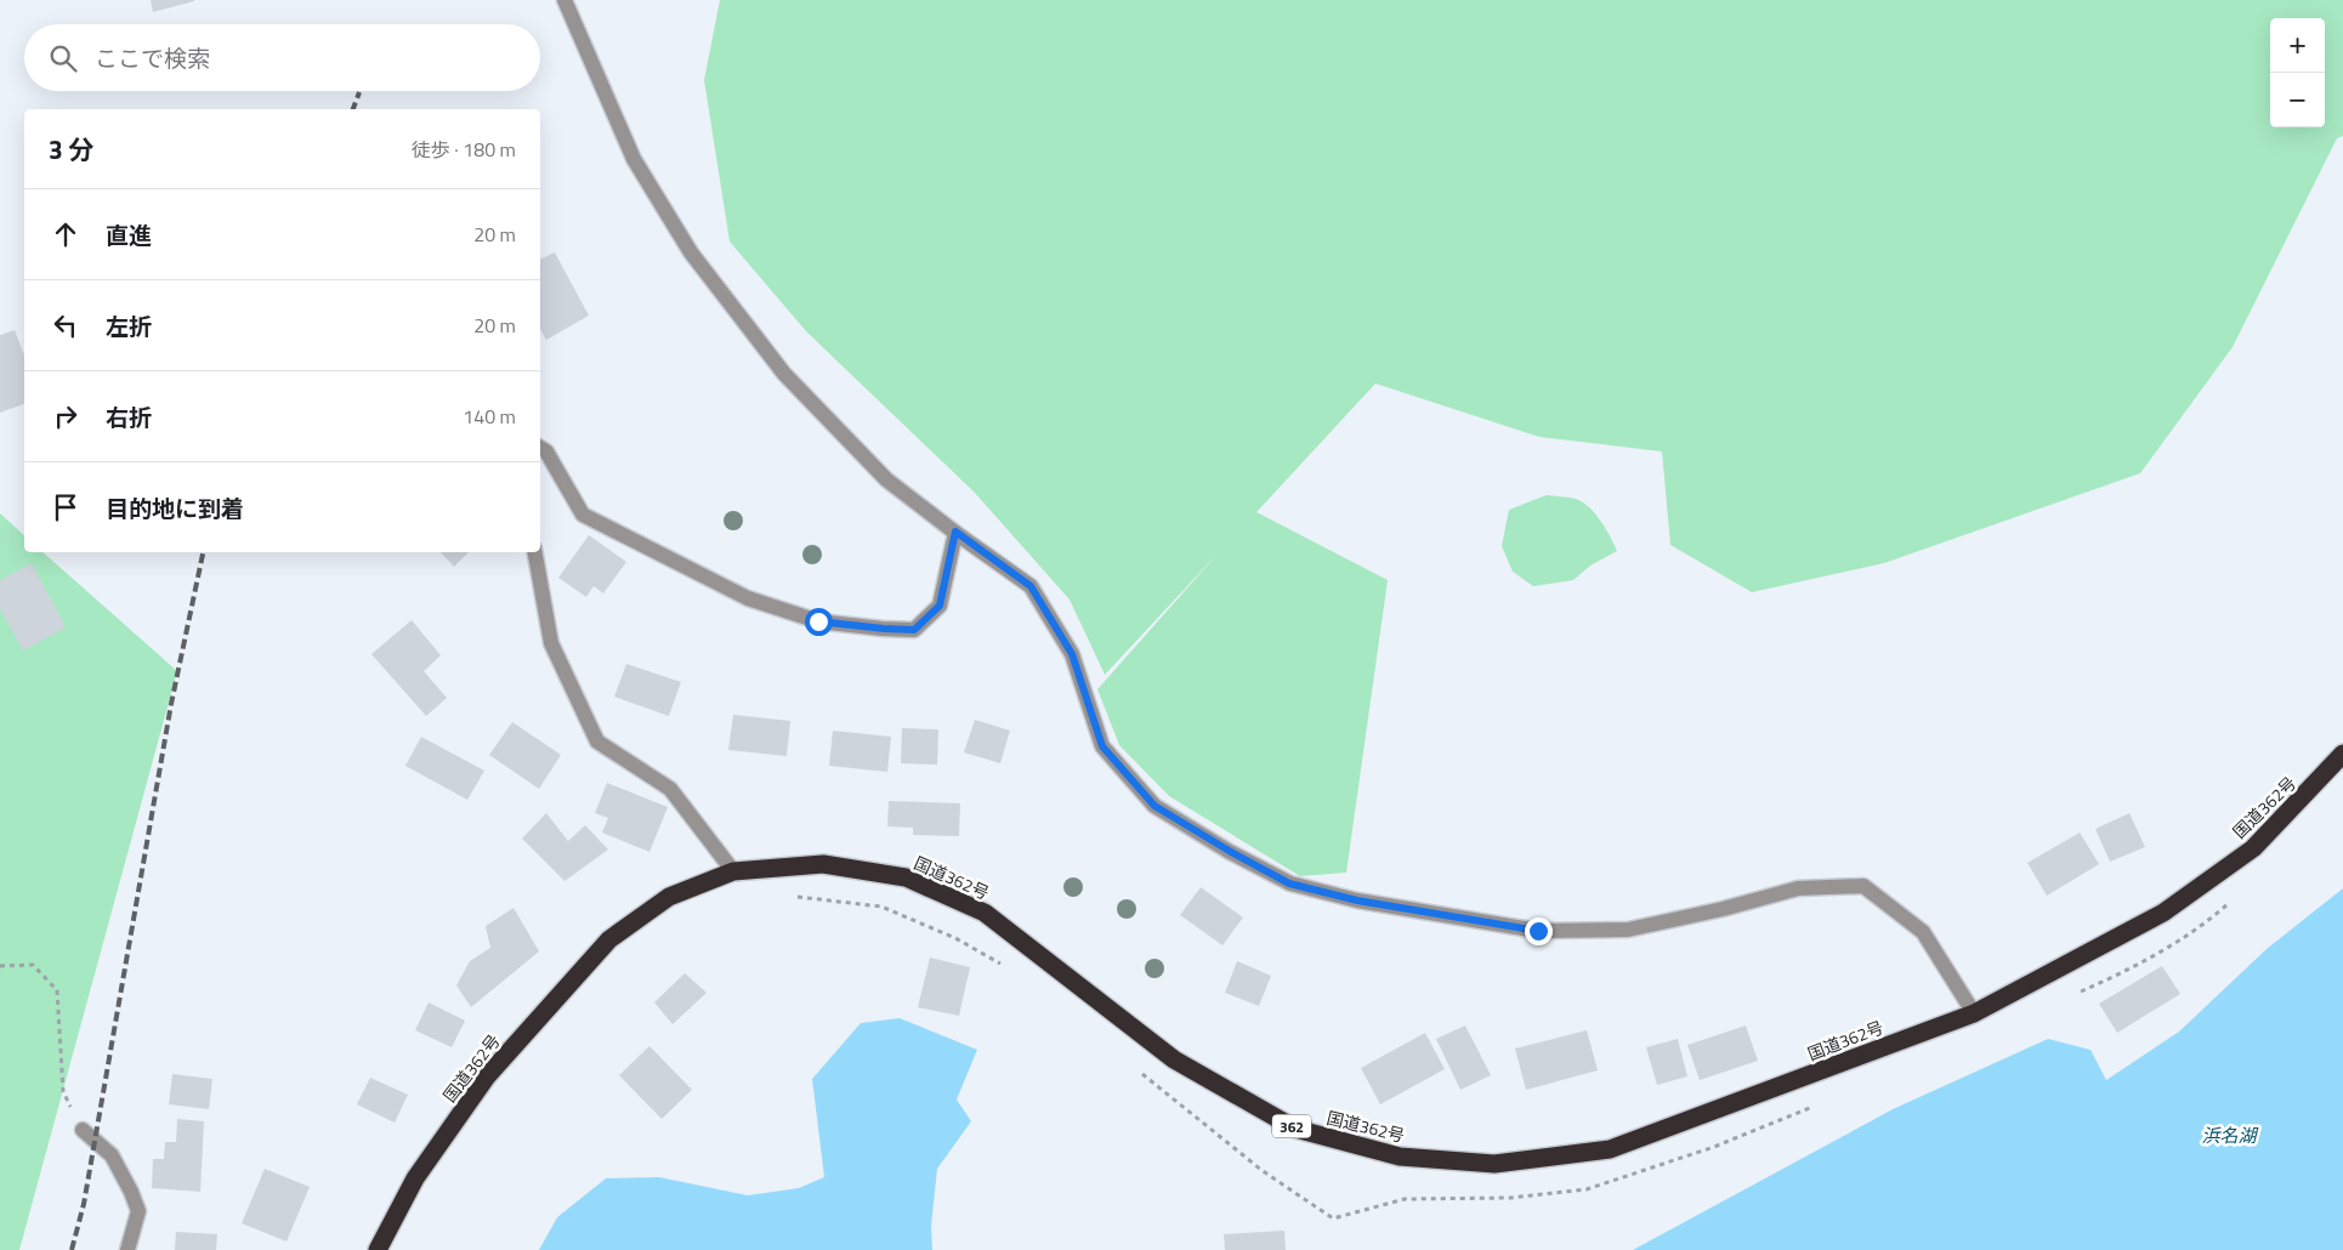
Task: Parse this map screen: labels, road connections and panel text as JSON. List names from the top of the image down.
{
  "streets": {
    "highway": ["国道362号", "362"]
  },
  "water": ["浜名湖"],
  "page": {
    "map_buttons": ["+", "−"],
    "search": "ここで検索",
    "heading": ["3 分", "徒歩 · 180 m"],
    "list": [
      ["直進", "20 m"],
      ["左折", "20 m"],
      ["右折", "140 m"],
      "目的地に到着"
    ]
  }
}
